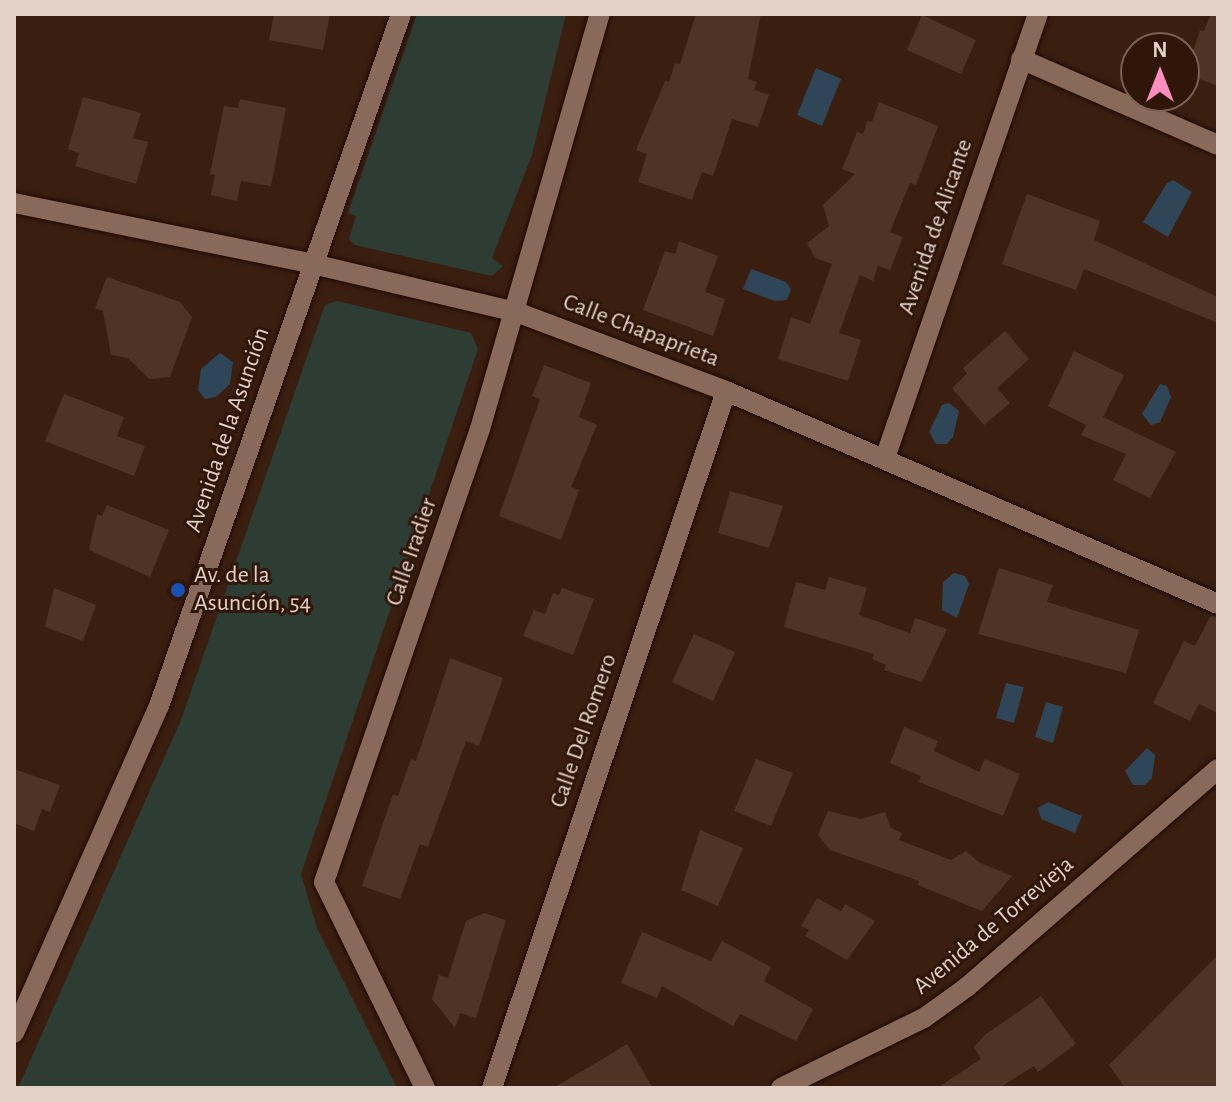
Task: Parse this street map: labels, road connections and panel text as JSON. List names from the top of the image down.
{
  "streets": {
    "street": [
      "Avenida de Alicante",
      "Calle Chapaprieta",
      "Avenida de la Asunción",
      "Calle Iradier",
      "Calle Del Romero",
      "Avenida de Torrevieja"
    ]
  },
  "crossings": [
    ["Avenida de Alicante", "Calle Chapaprieta"],
    ["Calle Chapaprieta", "Avenida de la Asunción"],
    ["Calle Chapaprieta", "Calle Iradier"],
    ["Calle Chapaprieta", "Calle Del Romero"]
  ],
  "places": ["Av. de la Asunción, 54"],
  "north": "top"
}
